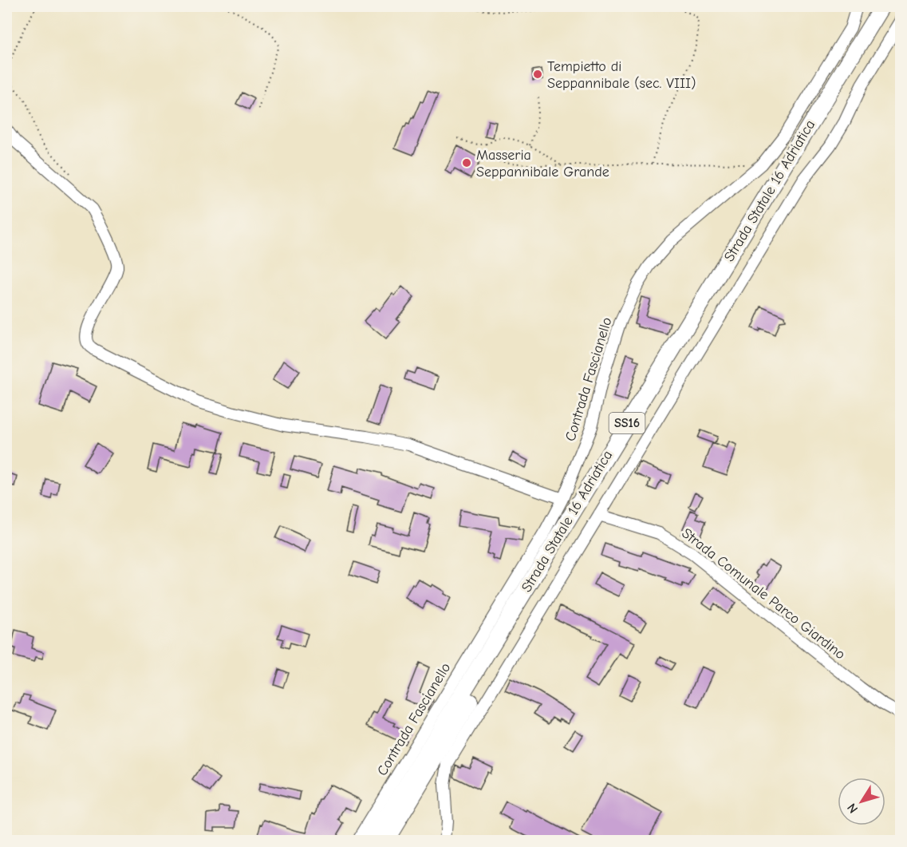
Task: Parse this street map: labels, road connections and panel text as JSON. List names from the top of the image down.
{
  "streets": {
    "highway": ["Strada Statale 16 Adriatica", "SS16"],
    "street": ["Contrada Fascianello", "Strada Comunale Parco Giardino"]
  },
  "places": ["Tempietto di Seppannibale (sec. VIII)", "Masseria Seppannibale Grande"],
  "north": "bottom left"
}
